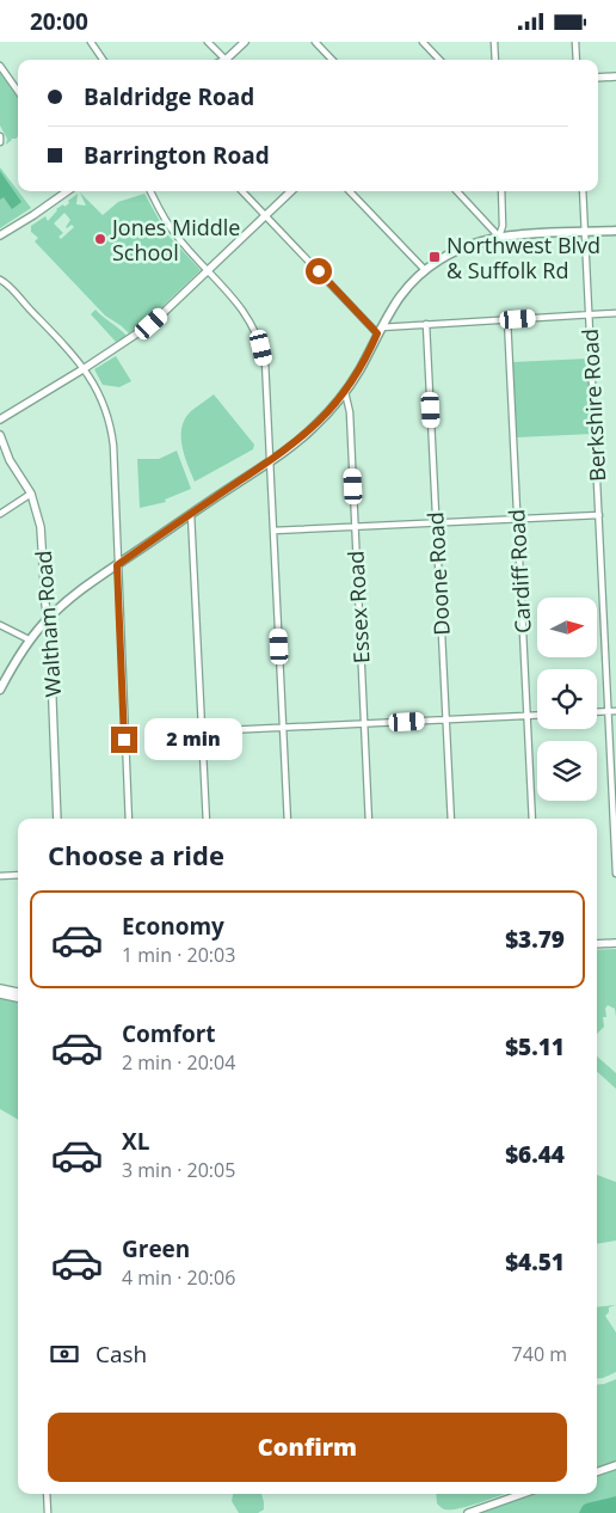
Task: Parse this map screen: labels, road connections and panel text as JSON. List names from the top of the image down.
{
  "streets": {
    "street": [
      "Berkshire Road",
      "Cardiff Road",
      "Doone Road",
      "Essex Road",
      "Waltham Road"
    ]
  },
  "places": {
    "other": ["Jones Middle School"],
    "transit": ["Northwest Blvd & Suffolk Rd"]
  },
  "north": "right",
  "page": {
    "status": "20:00",
    "banner": ["Baldridge Road", "Barrington Road"],
    "bubble": "2 min",
    "heading": "Choose a ride",
    "list": [
      {
        "name": "Economy",
        "note": "1 min · 20:03",
        "value": "$3.79"
      },
      {
        "name": "Comfort",
        "note": "2 min · 20:04",
        "value": "$5.11"
      },
      {
        "name": "XL",
        "note": "3 min · 20:05",
        "value": "$6.44"
      },
      {
        "name": "Green",
        "note": "4 min · 20:06",
        "value": "$4.51"
      }
    ],
    "pay": ["Cash", "740 m"],
    "buttons": "Confirm"
  }
}
